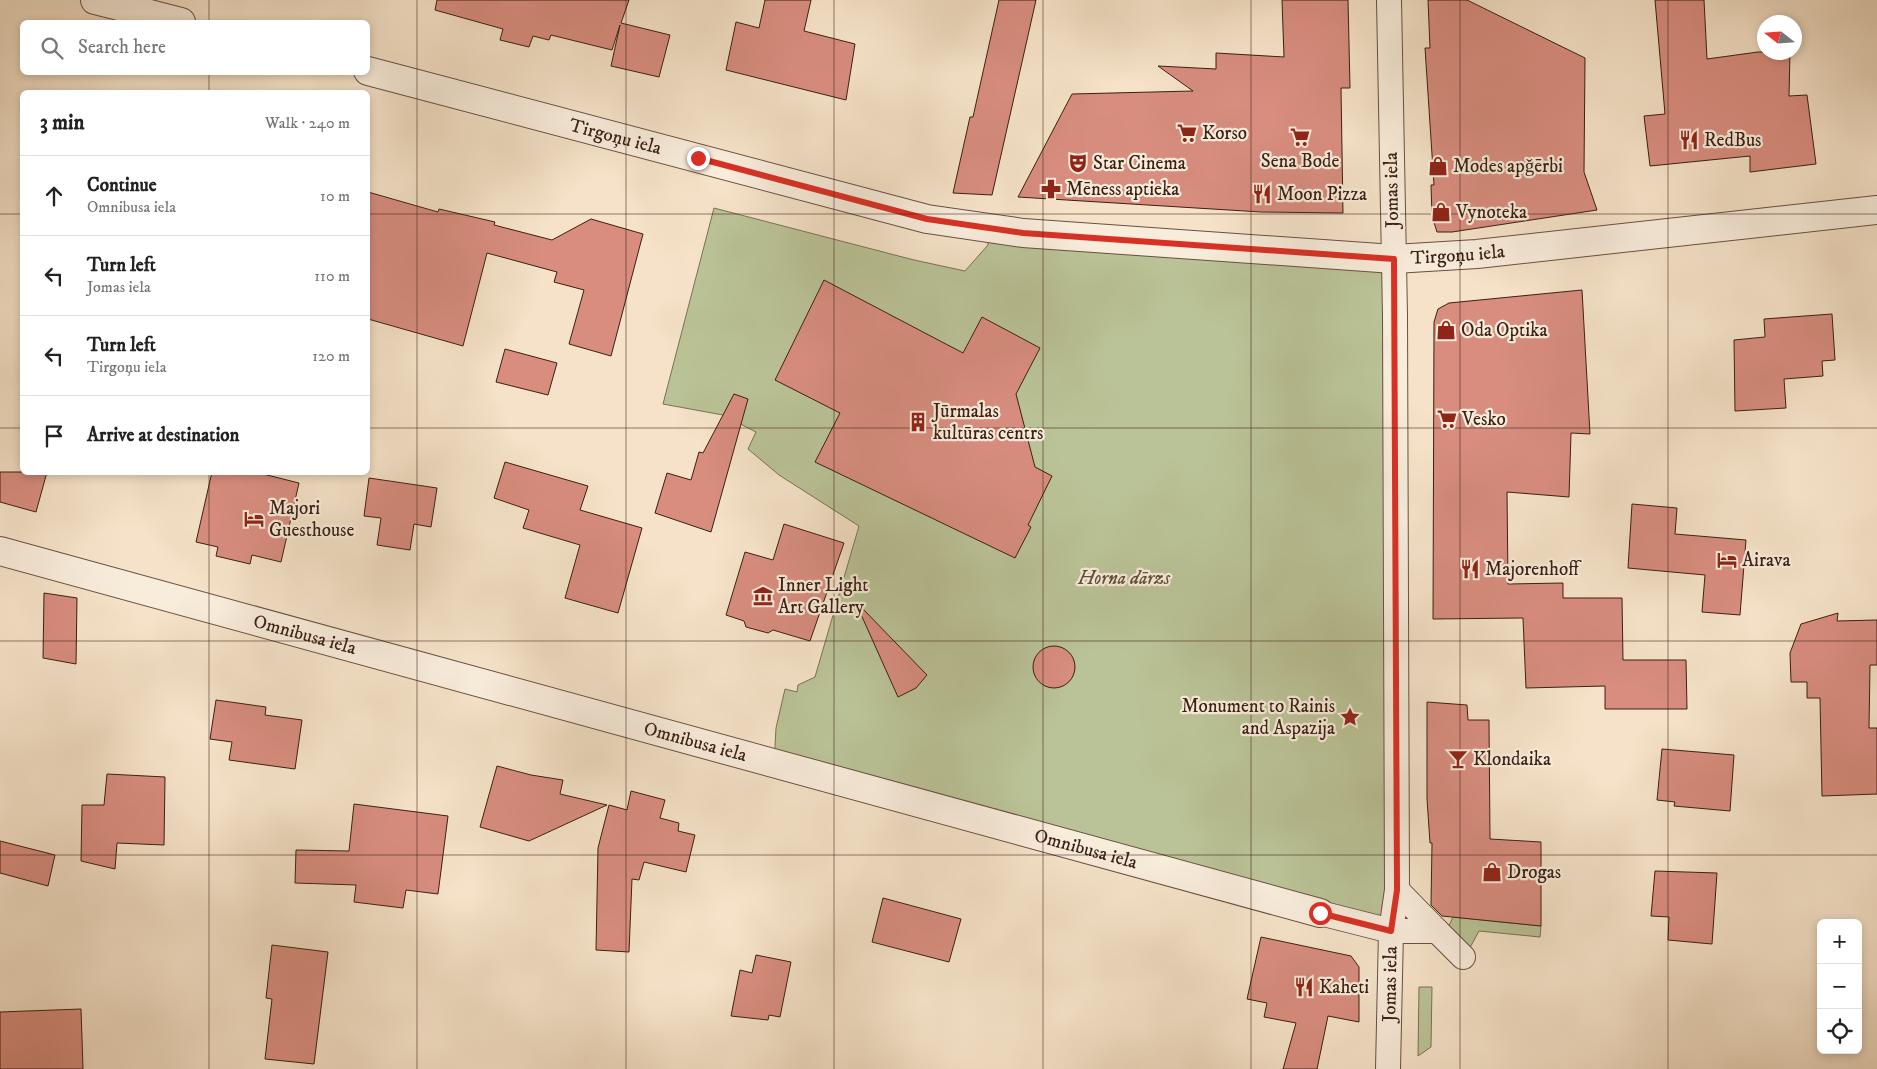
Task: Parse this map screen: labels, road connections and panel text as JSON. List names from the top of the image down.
{
  "streets": {
    "street": ["Tirgoņu iela", "Jomas iela", "Omnibusa iela"]
  },
  "crossings": [
    ["Tirgoņu iela", "Jomas iela"],
    ["Jomas iela", "Omnibusa iela"]
  ],
  "parks": ["Horna dārzs"],
  "places": {
    "supermarket": ["Korso", "Sena Bode", "Vesko"],
    "restaurant": [
      "RedBus",
      "Moon Pizza",
      "Majorenhoff",
      "Kaheti"
    ],
    "theatre": ["Star Cinema"],
    "shop": [
      "Modes apǧērbi",
      "Vynoteka",
      "Oda Optika",
      "Drogas"
    ],
    "pharmacy": ["Mēness aptieka"],
    "building": ["Jūrmalas kultūras centrs"],
    "hotel": ["Majori Guesthouse", "Airava"],
    "museum": ["Inner Light Art Gallery"],
    "place": ["Monument to Rainis and Aspazija"],
    "bar": ["Klondaika"]
  },
  "north": "left",
  "page": {
    "search": "Search here",
    "heading": ["3 min", "Walk · 240 m"],
    "list": [
      ["Continue", "Omnibusa iela", "10 m"],
      ["Turn left", "Jomas iela", "110 m"],
      ["Turn left", "Tirgoņu iela", "120 m"],
      "Arrive at destination"
    ],
    "map_buttons": ["+", "−"]
  }
}
